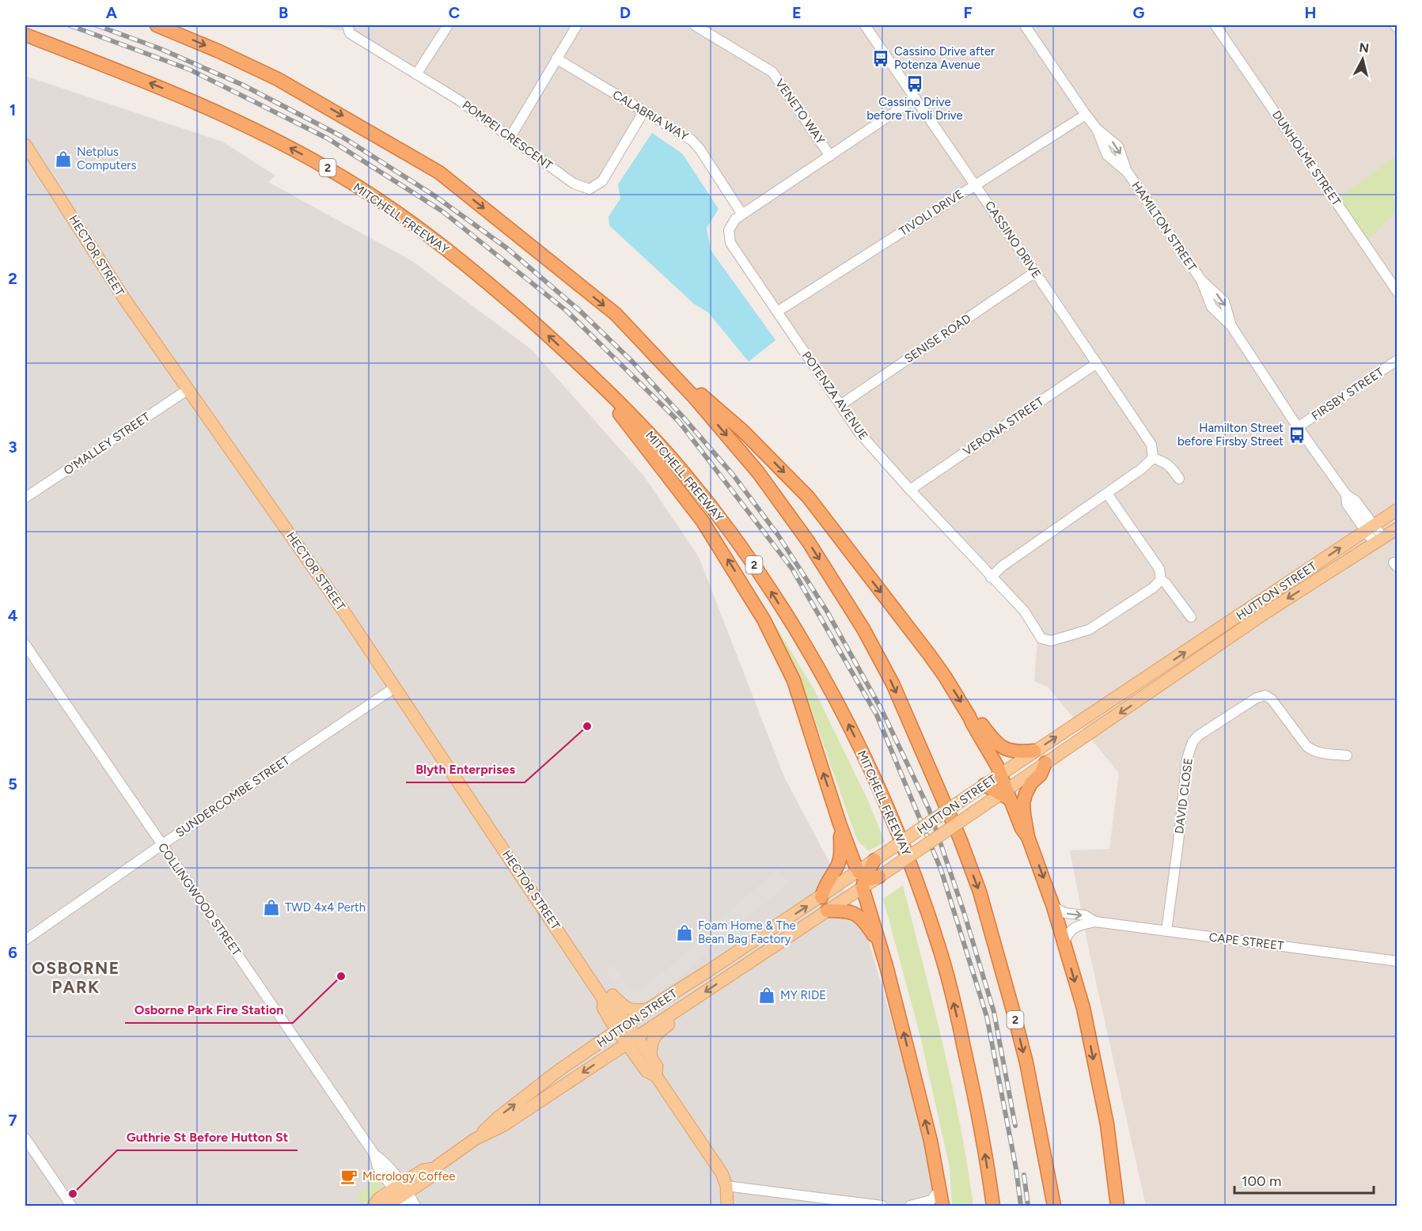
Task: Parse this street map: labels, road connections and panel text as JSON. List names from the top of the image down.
{
  "streets": {
    "highway": ["2", "MITCHELL FREEWAY"],
    "main road": ["HECTOR STREET", "HUTTON STREET"],
    "street": [
      "VENETO WAY",
      "CALABRIA WAY",
      "POMPEI CRESCENT",
      "DUNHOLME STREET",
      "TIVOLI DRIVE",
      "HAMILTON STREET",
      "CASSINO DRIVE",
      "SENISE ROAD",
      "FIRSBY STREET",
      "POTENZA AVENUE",
      "VERONA STREET",
      "O'MALLEY STREET",
      "DAVID CLOSE",
      "SUNDERCOMBE STREET",
      "COLLINGWOOD STREET",
      "CAPE STREET"
    ]
  },
  "crossings": [
    ["VENETO WAY", "POTENZA AVENUE"],
    ["CALABRIA WAY", "POMPEI CRESCENT"],
    ["CALABRIA WAY", "POTENZA AVENUE"],
    ["TIVOLI DRIVE", "HAMILTON STREET"],
    ["TIVOLI DRIVE", "CASSINO DRIVE"],
    ["TIVOLI DRIVE", "POTENZA AVENUE"],
    ["HAMILTON STREET", "FIRSBY STREET"],
    ["HAMILTON STREET", "HUTTON STREET"],
    ["CASSINO DRIVE", "SENISE ROAD"],
    ["CASSINO DRIVE", "POTENZA AVENUE"],
    ["CASSINO DRIVE", "VERONA STREET"],
    ["HECTOR STREET", "O'MALLEY STREET"],
    ["HECTOR STREET", "HUTTON STREET"],
    ["HECTOR STREET", "SUNDERCOMBE STREET"],
    ["SENISE ROAD", "POTENZA AVENUE"],
    ["POTENZA AVENUE", "VERONA STREET"],
    ["HUTTON STREET", "COLLINGWOOD STREET"],
    ["DAVID CLOSE", "CAPE STREET"],
    ["SUNDERCOMBE STREET", "COLLINGWOOD STREET"]
  ],
  "districts": ["OSBORNE PARK"],
  "places": {
    "bus stop": ["Cassino Drive after Potenza Avenue", "Cassino Drive before Tivoli Drive", "Hamilton Street before Firsby Street"],
    "shop": [
      "Netplus Computers",
      "TWD 4x4 Perth",
      "Foam Home & The Bean Bag Factory",
      "MY RIDE"
    ],
    "other": ["Blyth Enterprises", "Osborne Park Fire Station", "Guthrie St Before Hutton St"],
    "cafe": ["Micrology Coffee"]
  },
  "scale_bar": "100 m",
  "north": "top",
  "grid": {
    "columns": [
      "A",
      "B",
      "C",
      "D",
      "E",
      "F",
      "G",
      "H"
    ],
    "rows": [
      "1",
      "2",
      "3",
      "4",
      "5",
      "6",
      "7"
    ]
  }
}
